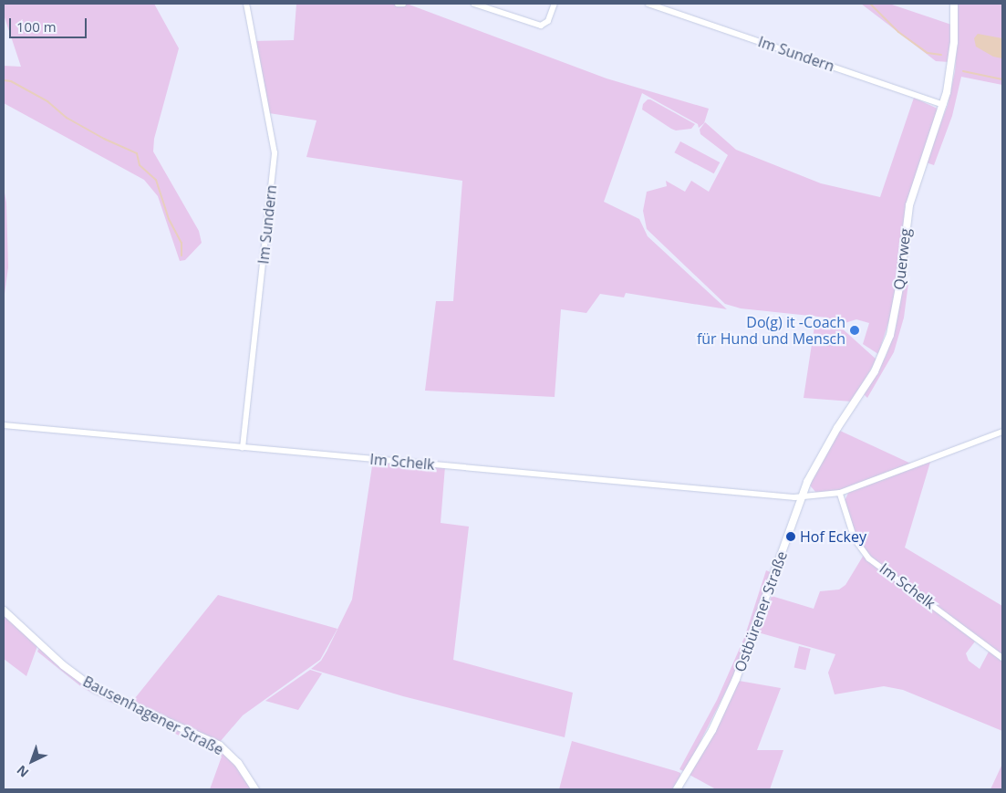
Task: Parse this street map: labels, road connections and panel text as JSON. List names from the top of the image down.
{
  "streets": {
    "street": [
      "Im Sundern",
      "Querweg",
      "Im Schelk",
      "Ostbürener Straße",
      "Bausenhagener Straße"
    ]
  },
  "crossings": [
    ["Im Sundern", "Querweg"],
    ["Im Sundern", "Im Schelk"],
    ["Querweg", "Im Schelk"],
    ["Querweg", "Ostbürener Straße"],
    ["Im Schelk", "Ostbürener Straße"]
  ],
  "places": ["Do(g) it -Coach für Hund und Mensch", "Hof Eckey"],
  "scale_bar": "100 m",
  "north": "bottom left"
}
